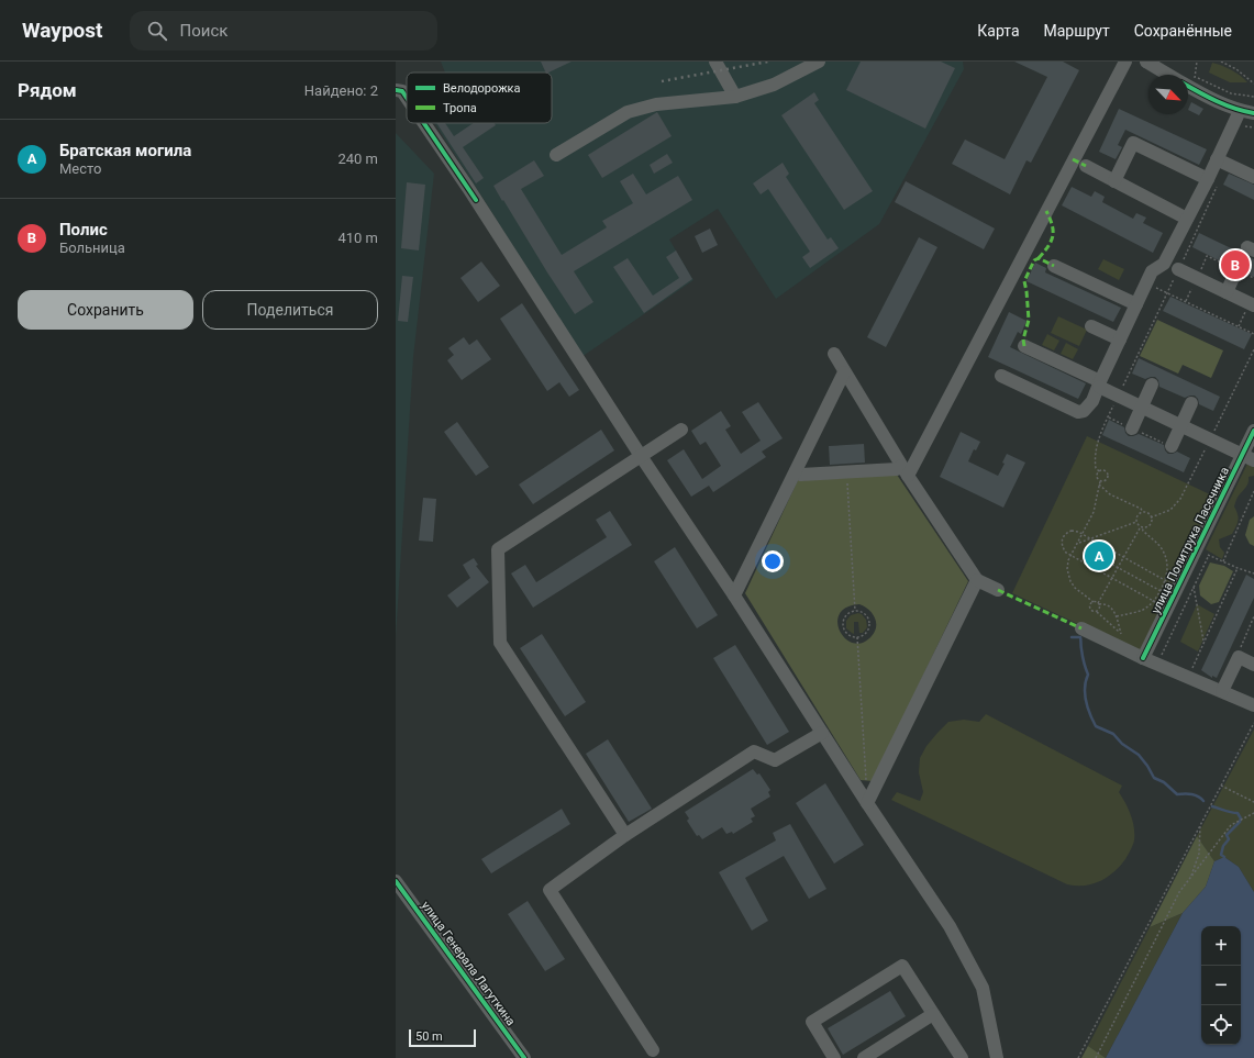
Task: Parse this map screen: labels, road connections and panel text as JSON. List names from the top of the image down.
{
  "streets": {
    "street": ["улица Политрука Пасечника", "улица Генерала Лагуткина"]
  },
  "legend": ["Велодорожка", "Тропа"],
  "scale_bar": "50 m",
  "north": "bottom right",
  "page": {
    "header": "Waypost",
    "search": "Поиск",
    "nav": ["Карта", "Маршрут", "Сохранённые"],
    "heading": ["Рядом", "Найдено: 2"],
    "list": [
      {
        "mark": "A",
        "name": "Братская могила",
        "note": "Место",
        "value": "240 m"
      },
      {
        "mark": "B",
        "name": "Полис",
        "note": "Больница",
        "value": "410 m"
      }
    ],
    "pins": ["B", "A"],
    "buttons": ["Сохранить", "Поделиться"],
    "map_buttons": ["+", "−"],
    "scale": "50 m"
  }
}
